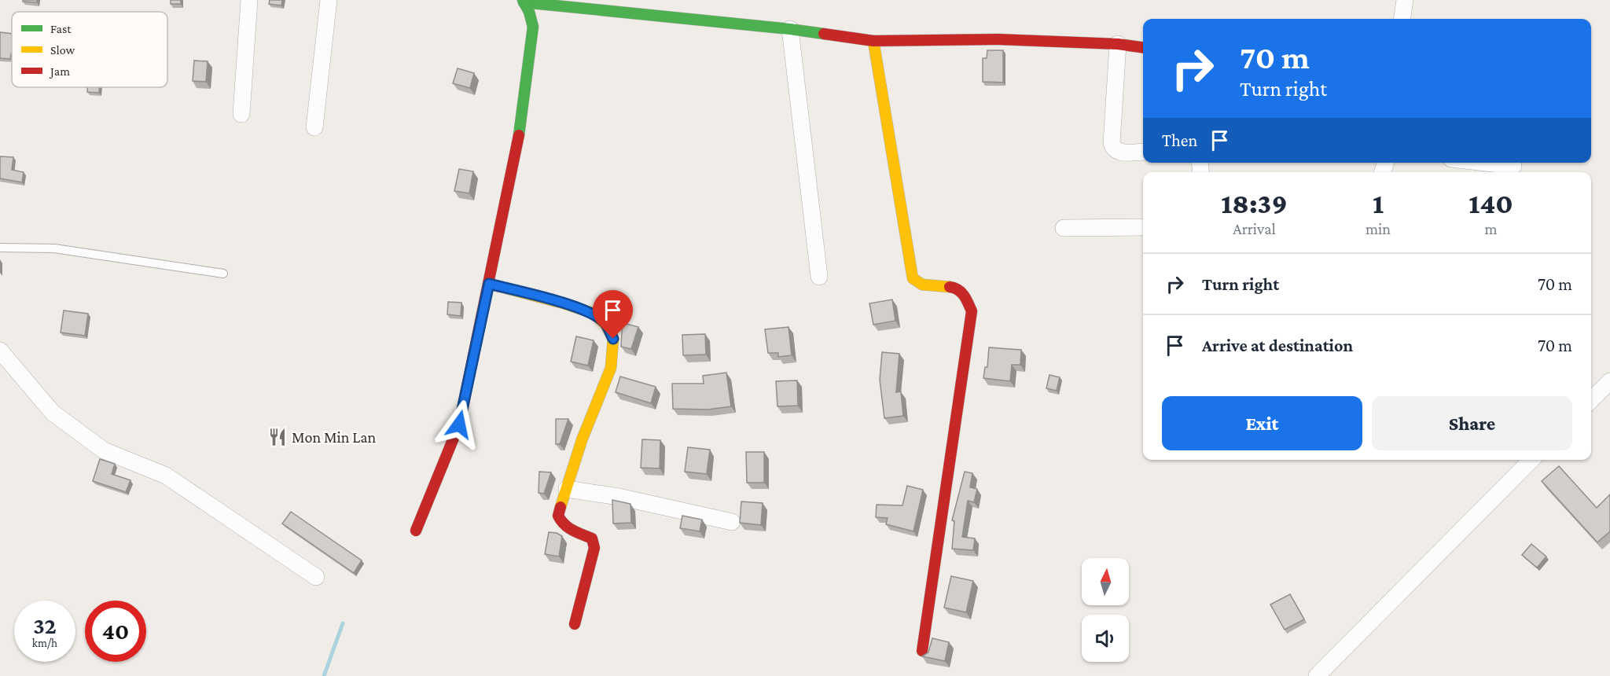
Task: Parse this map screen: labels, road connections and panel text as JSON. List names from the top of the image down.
{
  "places": {
    "restaurant": ["Mon Min Lan"]
  },
  "legend": ["Fast", "Slow", "Jam"],
  "north": "top",
  "page": {
    "turn": ["70 m", "Turn right"],
    "then": "Then",
    "eta": [
      "18:39",
      "Arrival",
      "1",
      "min",
      "140",
      "m"
    ],
    "list": [
      {
        "name": "Turn right",
        "value": "70 m"
      },
      {
        "name": "Arrive at destination",
        "value": "70 m"
      }
    ],
    "buttons": ["Exit", "Share"],
    "speed": "32 km/h",
    "limit": "40"
  }
}
